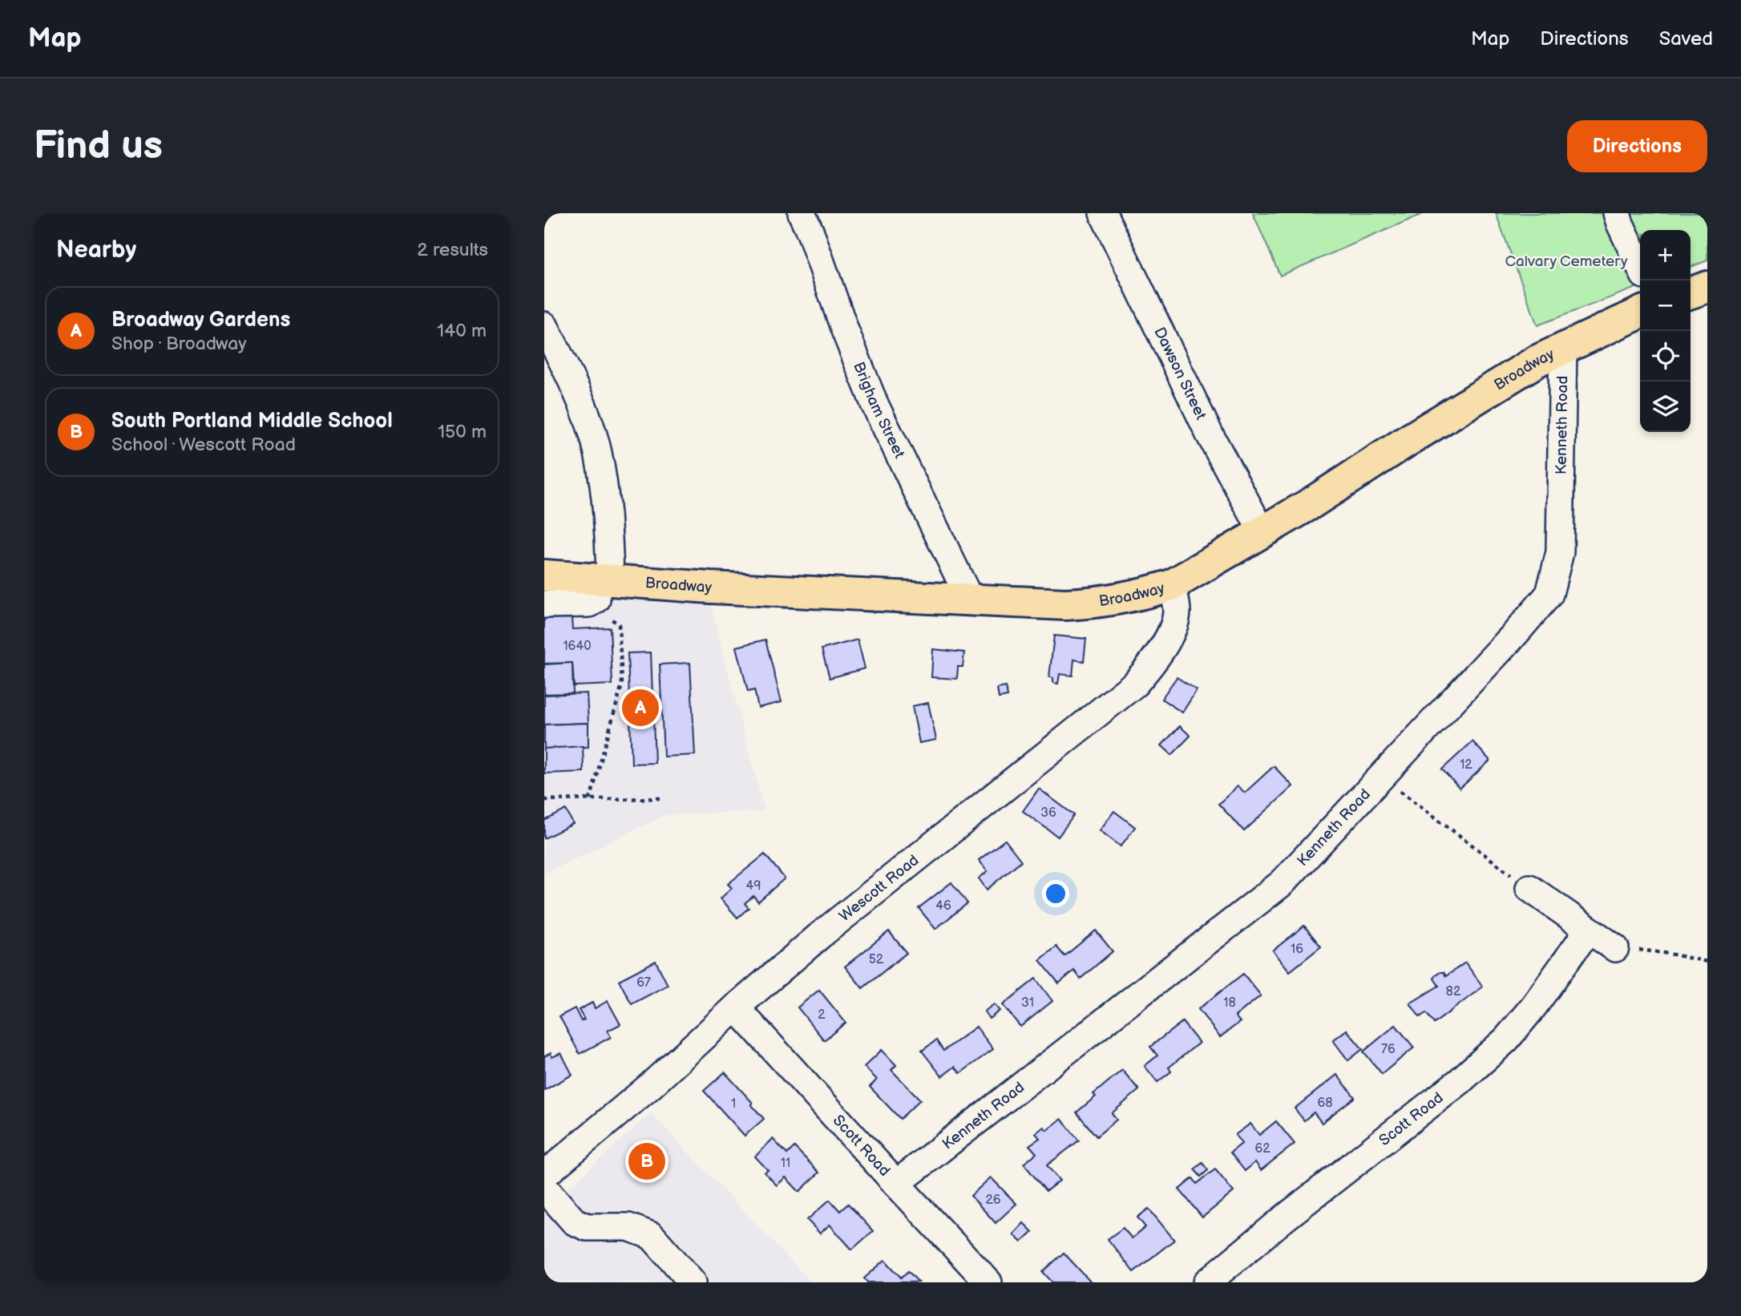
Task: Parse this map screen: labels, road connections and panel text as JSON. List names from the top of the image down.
{
  "streets": {
    "main road": ["Broadway"],
    "street": [
      "Dawson Street",
      "Brigham Street",
      "Kenneth Road",
      "Wescott Road",
      "Scott Road"
    ]
  },
  "crossings": [
    ["Broadway", "Dawson Street"],
    ["Broadway", "Brigham Street"],
    ["Broadway", "Kenneth Road"],
    ["Broadway", "Wescott Road"],
    ["Kenneth Road", "Scott Road"],
    ["Wescott Road", "Scott Road"]
  ],
  "parks": ["Calvary Cemetery"],
  "house_numbers": [
    "1640",
    "12",
    "36",
    "49",
    "46",
    "16",
    "52",
    "67",
    "82",
    "31",
    "18",
    "2",
    "76",
    "68",
    "1",
    "62",
    "11",
    "26"
  ],
  "page": {
    "header": "Map",
    "nav": ["Map", "Directions", "Saved"],
    "buttons": "Directions",
    "title": "Find us",
    "heading": ["Nearby", "2 results"],
    "map_buttons": ["+", "−"],
    "list": [
      {
        "mark": "A",
        "name": "Broadway Gardens",
        "note": "Shop · Broadway",
        "value": "140 m"
      },
      {
        "mark": "B",
        "name": "South Portland Middle School",
        "note": "School · Wescott Road",
        "value": "150 m"
      }
    ],
    "pins": ["A", "B"]
  }
}
